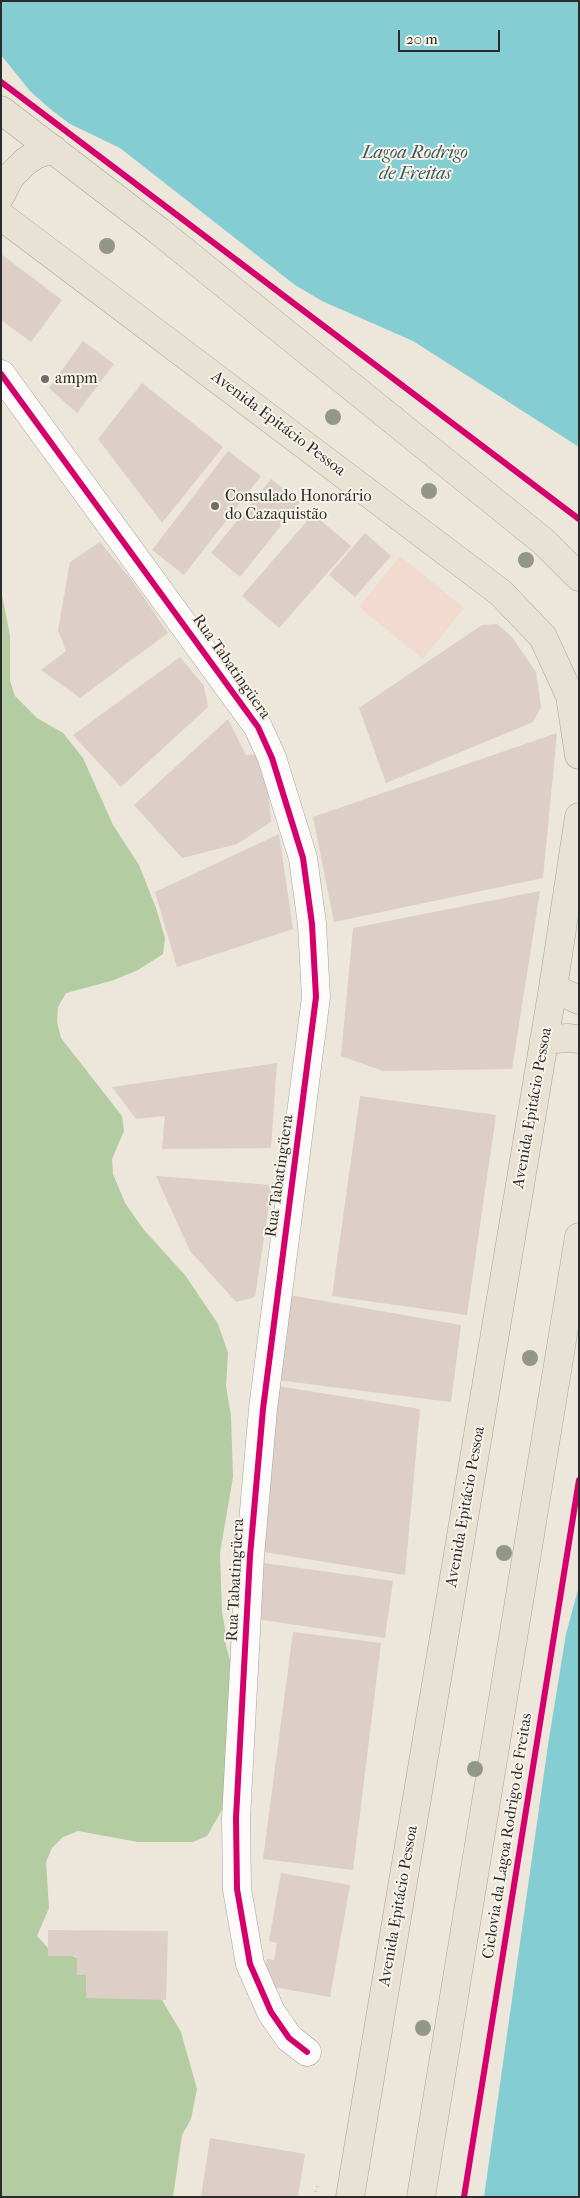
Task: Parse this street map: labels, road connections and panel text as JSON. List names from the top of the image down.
{
  "streets": {
    "highway": ["Avenida Epitácio Pessoa"],
    "street": ["Rua Tabatingüera"],
    "cycle path": ["Ciclovia da Lagoa Rodrigo de Freitas"]
  },
  "water": ["Lagoa Rodrigo de Freitas"],
  "places": ["ampm", "Consulado Honorário do Cazaquistão"],
  "scale_bar": "20 m"
}
